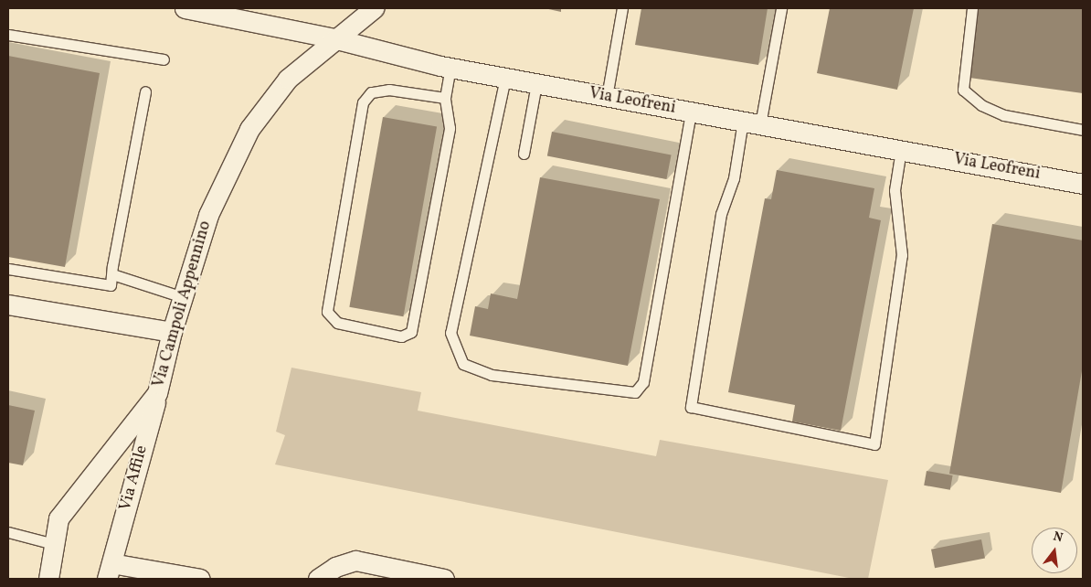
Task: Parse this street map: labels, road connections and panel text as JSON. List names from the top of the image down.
{
  "streets": {
    "street": ["Via Leofreni", "Via Campoli Appennino", "Via Affile"]
  },
  "crossings": [
    ["Via Leofreni", "Via Campoli Appennino"],
    ["Via Campoli Appennino", "Via Affile"]
  ],
  "north": "top"
}
